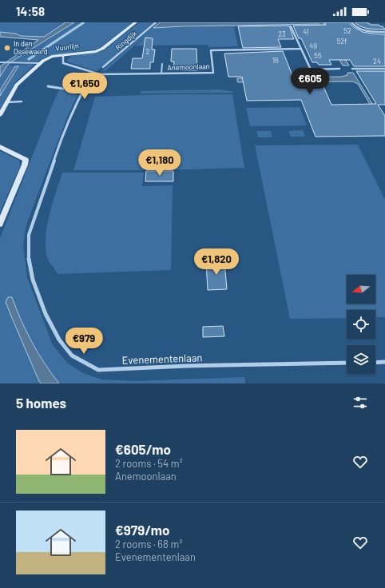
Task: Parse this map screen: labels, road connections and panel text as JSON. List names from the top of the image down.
{
  "streets": {
    "street": [
      "Ringdijk",
      "Vuurlijn",
      "Anemoonlaan",
      "Evenementenlaan"
    ]
  },
  "crossings": [
    ["Vuurlijn", "Anemoonlaan"],
    ["Anemoonlaan", "Evenementenlaan"]
  ],
  "places": ["In den Ossewaerd"],
  "house_numbers": [
    "52",
    "41",
    "23",
    "52f",
    "49",
    "2",
    "55",
    "16",
    "24"
  ],
  "north": "left",
  "page": {
    "status": "14:58",
    "price": [
      "€605",
      "€1,650",
      "€1,180",
      "€1,820",
      "€979"
    ],
    "heading": "5 homes",
    "list": [
      {
        "name": "€605/mo",
        "note": "2 rooms · 54 m² · Anemoonlaan"
      },
      {
        "name": "€979/mo",
        "note": "2 rooms · 68 m² · Evenementenlaan"
      }
    ]
  }
}
